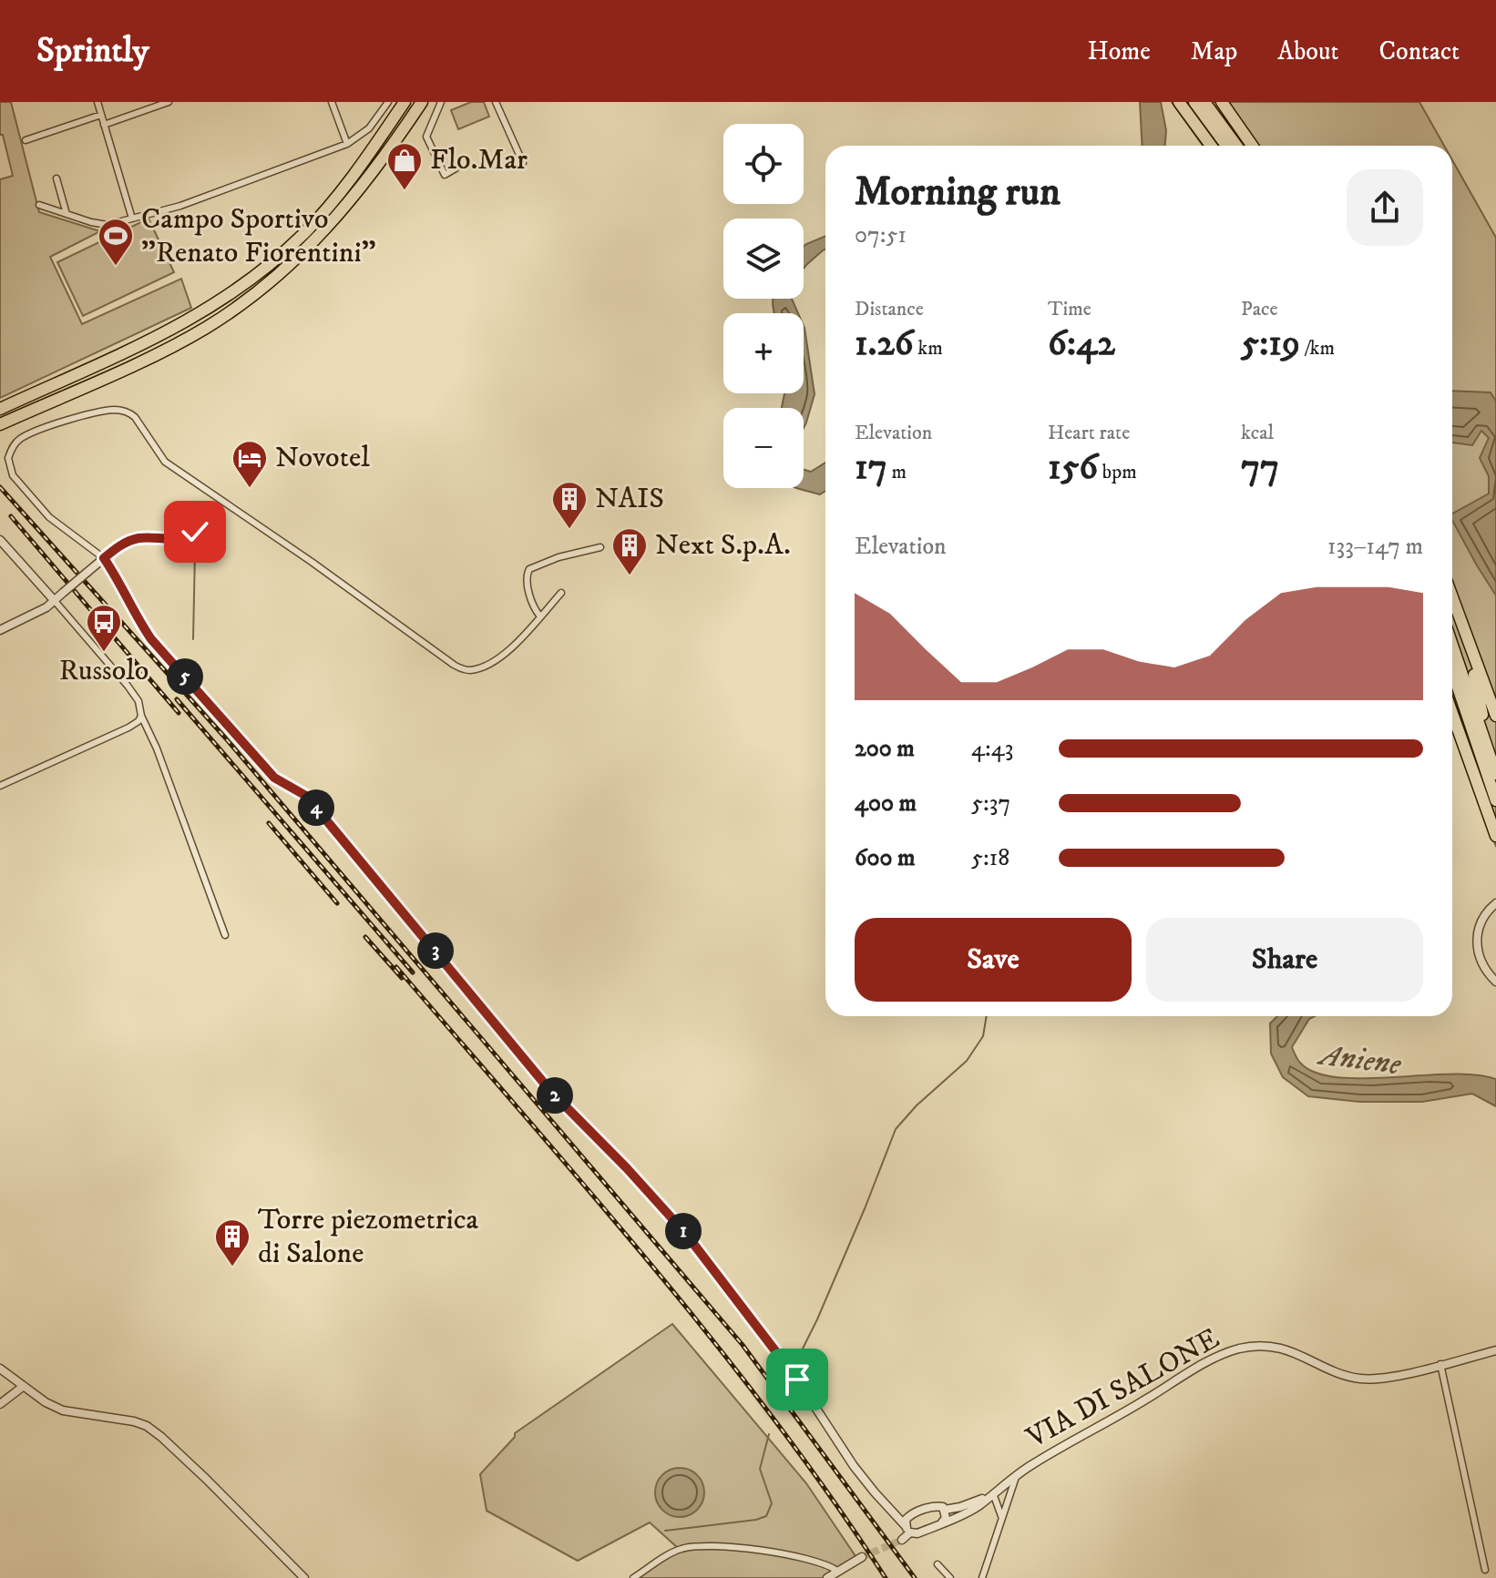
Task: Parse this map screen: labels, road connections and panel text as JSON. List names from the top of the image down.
{
  "streets": {
    "street": ["VIA DI SALONE"]
  },
  "water": ["Aniene"],
  "places": {
    "shop": ["Flo.Mar"],
    "sports": ["Campo Sportivo \"Renato Fiorentini\""],
    "hotel": ["Novotel"],
    "building": ["NAIS", "Next S.p.A.", "Torre piezometrica di Salone"],
    "bus stop": ["Russolo"]
  },
  "page": {
    "header": "Sprintly",
    "nav": [
      "Home",
      "Map",
      "About",
      "Contact"
    ],
    "map_buttons": ["+", "−"],
    "heading": ["Morning run", "07:51"],
    "stats": [
      ["Distance", "1.26 km"],
      ["Time", "6:42"],
      ["Pace", "5:19 /km"],
      ["Elevation", "17 m"],
      ["Heart rate", "156 bpm"],
      ["kcal", "77"]
    ],
    "chart": ["Elevation", "133–147 m"],
    "pins": [
      "5",
      "4",
      "3",
      "2",
      "1"
    ],
    "list": [
      {
        "name": "200 m",
        "note": "4:43"
      },
      {
        "name": "400 m",
        "note": "5:37"
      },
      {
        "name": "600 m",
        "note": "5:18"
      }
    ],
    "buttons": ["Save", "Share"]
  }
}
